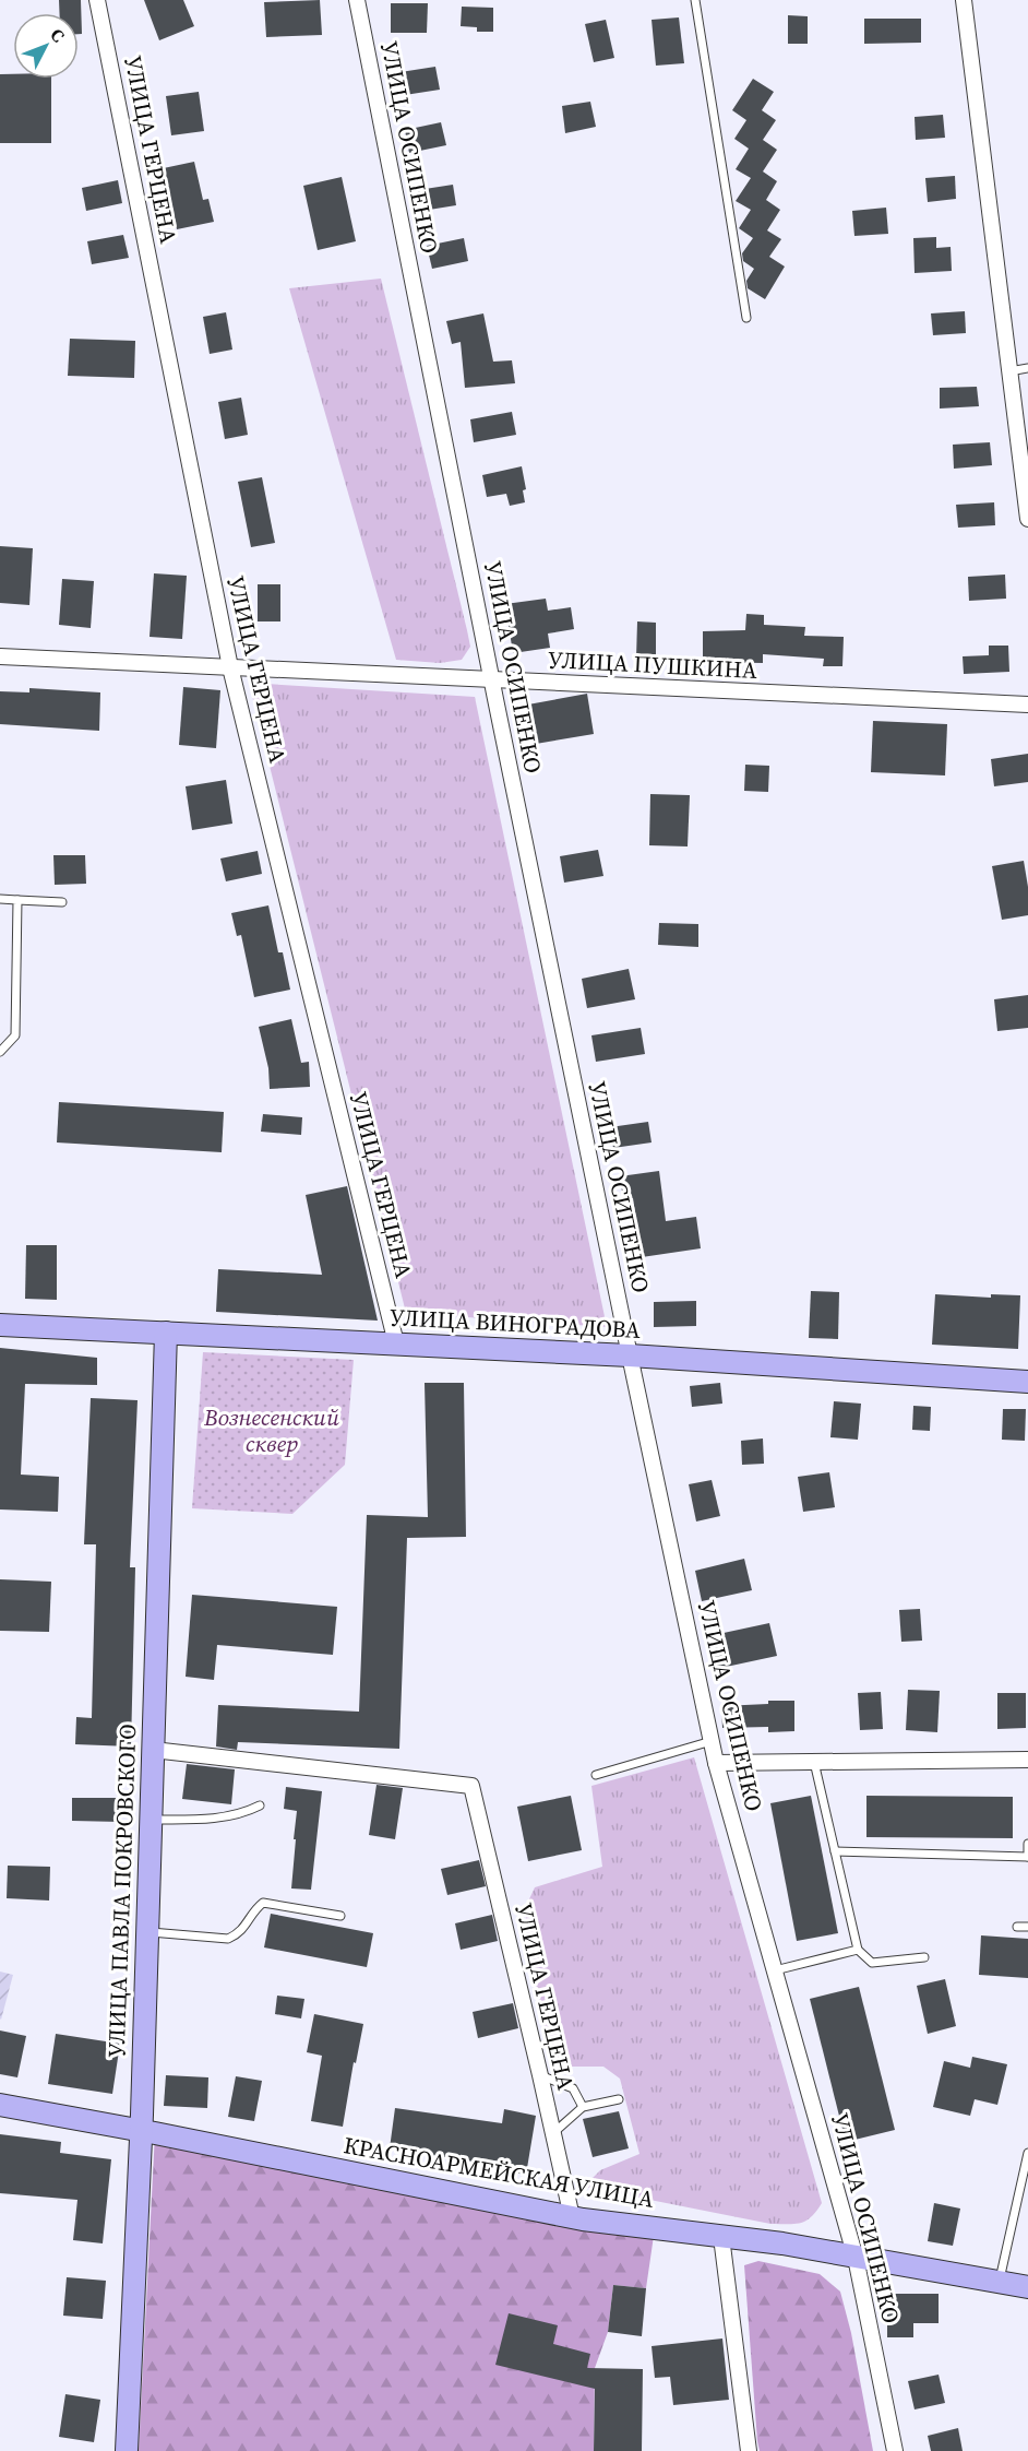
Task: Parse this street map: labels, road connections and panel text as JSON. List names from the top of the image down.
{
  "streets": {
    "street": [
      "УЛИЦА ОСИПЕНКО",
      "УЛИЦА ГЕРЦЕНА",
      "УЛИЦА ПУШКИНА",
      "УЛИЦА ВИНОГРАДОВА",
      "УЛИЦА ПАВЛА ПОКРОВСКОГО",
      "КРАСНОАРМЕЙСКАЯ УЛИЦА"
    ]
  },
  "crossings": [
    ["УЛИЦА ОСИПЕНКО", "УЛИЦА ПУШКИНА"],
    ["УЛИЦА ОСИПЕНКО", "УЛИЦА ВИНОГРАДОВА"],
    ["УЛИЦА ОСИПЕНКО", "КРАСНОАРМЕЙСКАЯ УЛИЦА"],
    ["УЛИЦА ГЕРЦЕНА", "УЛИЦА ПУШКИНА"],
    ["УЛИЦА ГЕРЦЕНА", "УЛИЦА ВИНОГРАДОВА"],
    ["УЛИЦА ГЕРЦЕНА", "УЛИЦА ПАВЛА ПОКРОВСКОГО"],
    ["УЛИЦА ГЕРЦЕНА", "КРАСНОАРМЕЙСКАЯ УЛИЦА"],
    ["УЛИЦА ВИНОГРАДОВА", "УЛИЦА ПАВЛА ПОКРОВСКОГО"],
    ["УЛИЦА ПАВЛА ПОКРОВСКОГО", "КРАСНОАРМЕЙСКАЯ УЛИЦА"]
  ],
  "parks": ["Вознесенский сквер"],
  "north": "top right"
}
